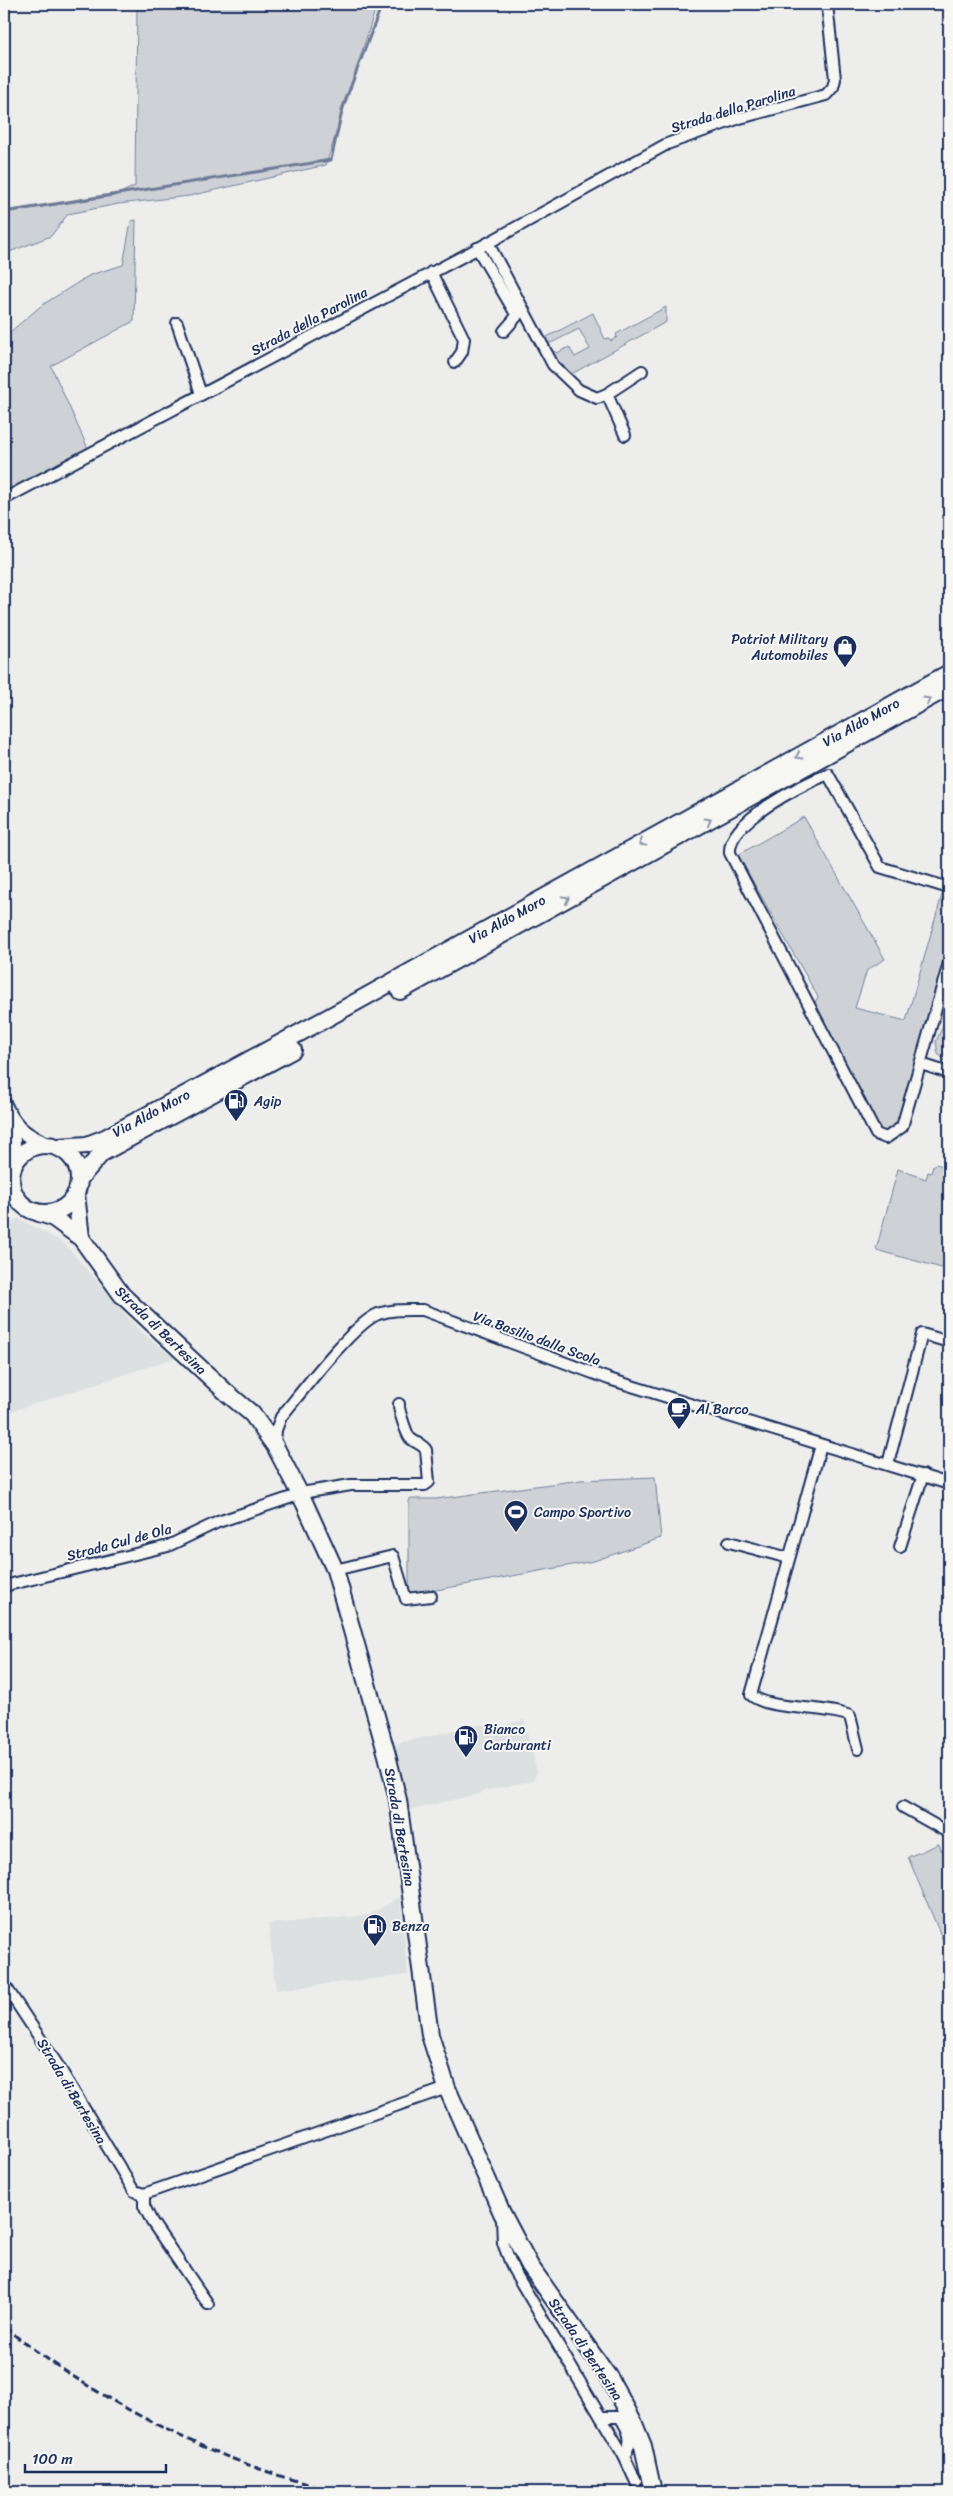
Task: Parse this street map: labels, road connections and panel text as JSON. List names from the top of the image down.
{
  "streets": {
    "main road": ["Via Aldo Moro", "Strada di Bertesina"],
    "street": ["Strada della Parolina", "Via Basilio dalla Scola", "Strada Cul de Ola"]
  },
  "crossings": [
    ["Via Aldo Moro", "Strada di Bertesina"],
    ["Strada di Bertesina", "Via Basilio dalla Scola"],
    ["Strada di Bertesina", "Strada Cul de Ola"]
  ],
  "places": {
    "shop": ["Patriot Military Automobiles"],
    "fuel station": ["Agip", "Bianco Carburanti", "Benza"],
    "cafe": ["Al Barco"],
    "sports": ["Campo Sportivo"]
  },
  "scale_bar": "100 m"
}
